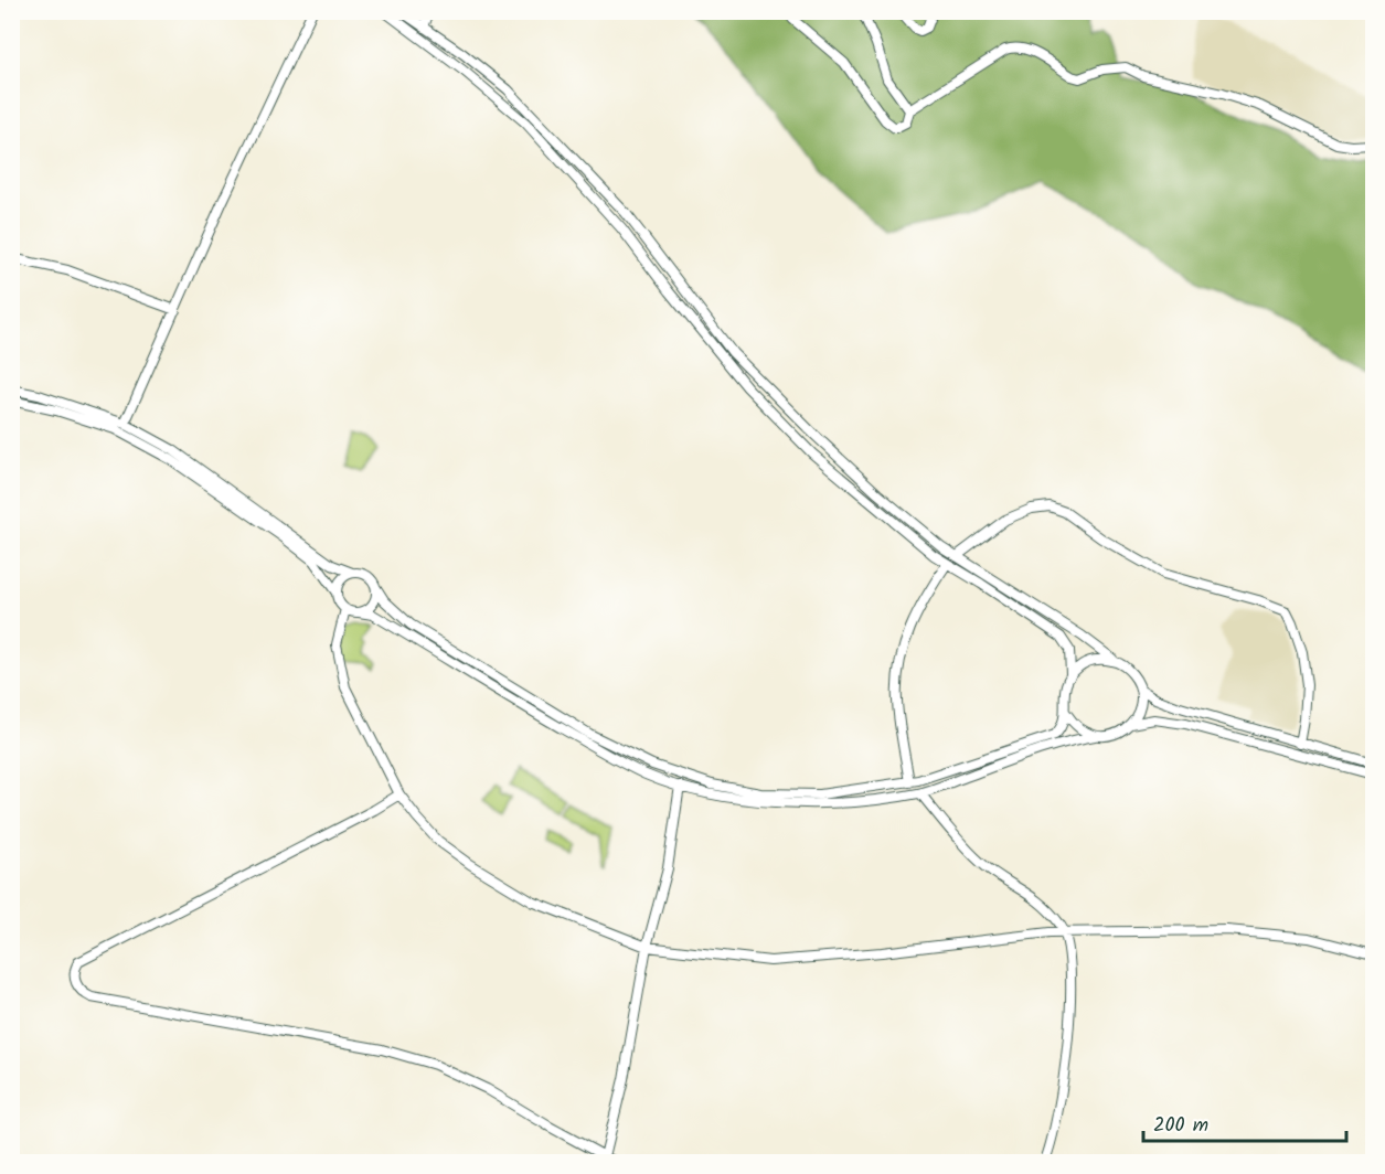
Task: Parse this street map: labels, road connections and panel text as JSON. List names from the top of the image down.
{
  "scale_bar": "200 m"
}
